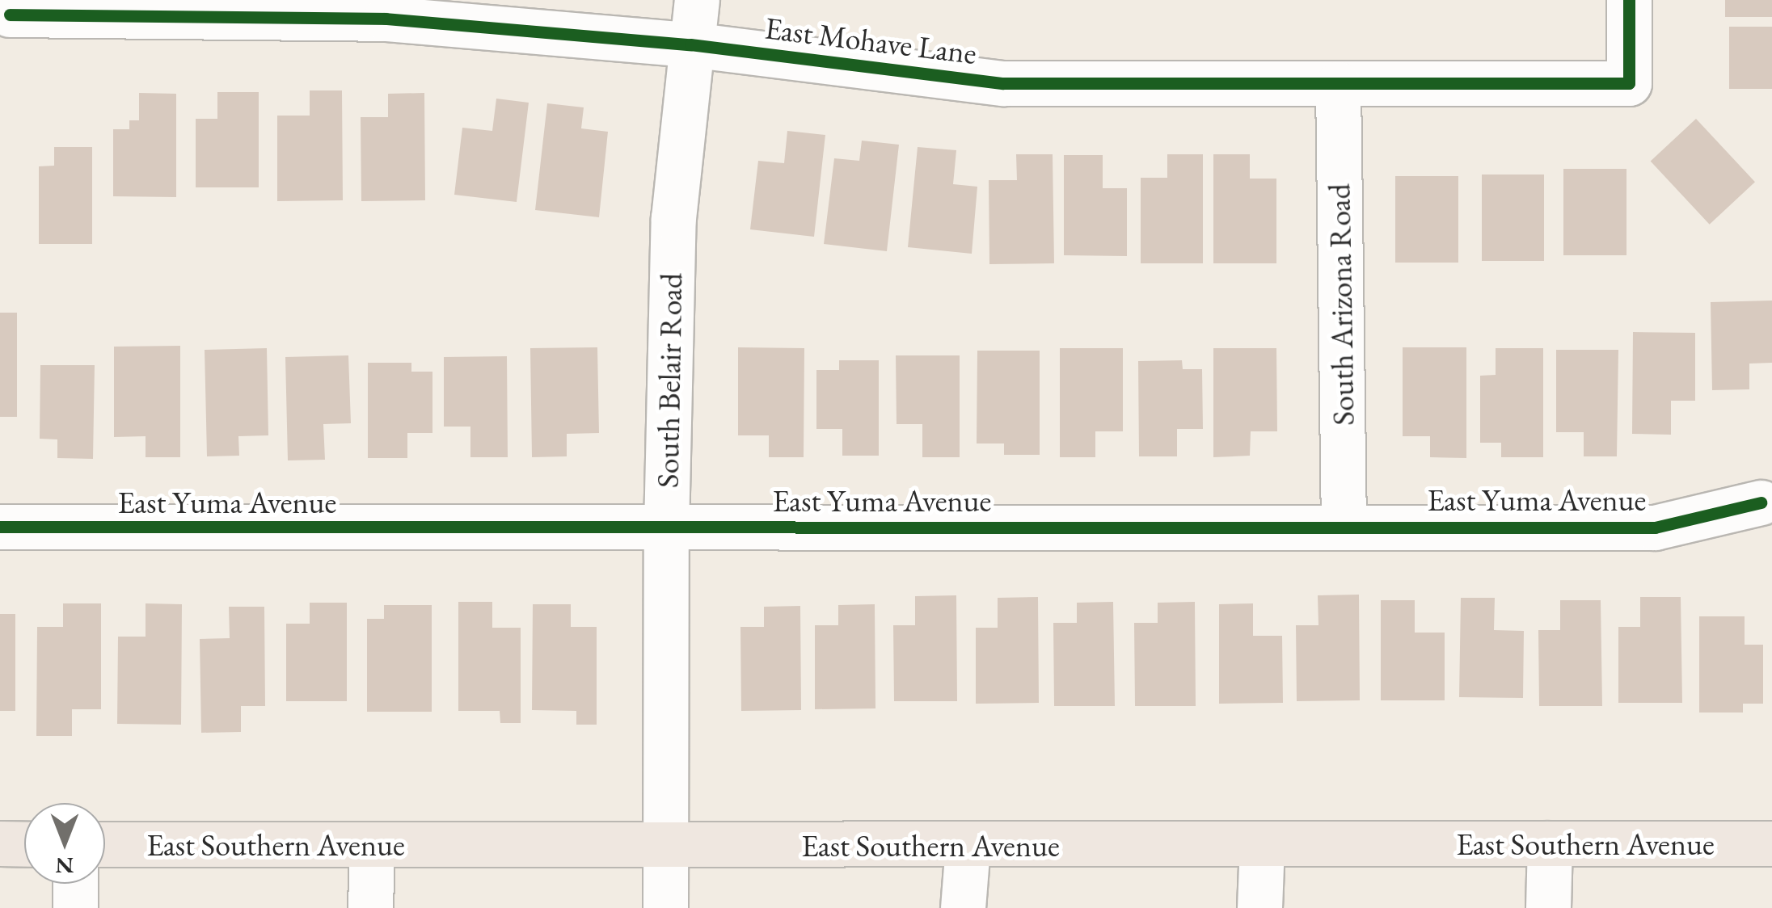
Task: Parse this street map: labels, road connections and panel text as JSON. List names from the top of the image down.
{
  "streets": {
    "main road": ["East Southern Avenue"],
    "street": [
      "East Mohave Lane",
      "South Arizona Road",
      "South Belair Road",
      "East Yuma Avenue"
    ]
  },
  "crossings": [
    ["East Mohave Lane", "South Arizona Road"],
    ["East Mohave Lane", "South Belair Road"],
    ["South Arizona Road", "East Yuma Avenue"],
    ["South Belair Road", "East Yuma Avenue"],
    ["South Belair Road", "East Southern Avenue"]
  ],
  "north": "bottom"
}
